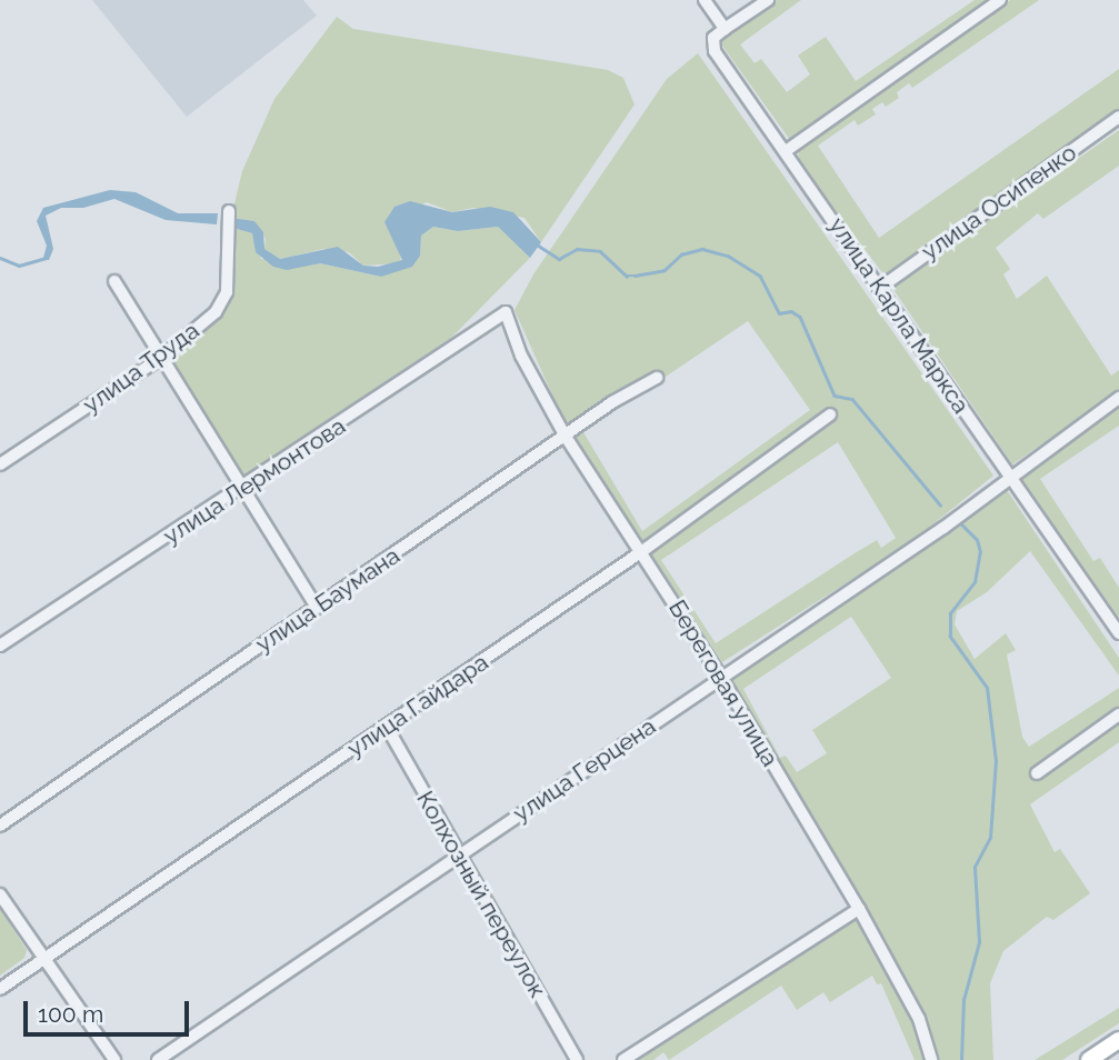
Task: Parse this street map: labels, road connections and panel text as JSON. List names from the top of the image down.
{
  "streets": {
    "street": [
      "улица Осипенко",
      "улица Карла Маркса",
      "улица Труда",
      "улица Лермонтова",
      "улица Баумана",
      "Береговая улица",
      "улица Гайдара",
      "улица Герцена",
      "Колхозный переулок"
    ]
  },
  "crossings": [
    ["улица Осипенко", "улица Карла Маркса"],
    ["улица Карла Маркса", "улица Герцена"],
    ["улица Лермонтова", "Береговая улица"],
    ["улица Баумана", "Береговая улица"],
    ["Береговая улица", "улица Гайдара"],
    ["Береговая улица", "улица Герцена"],
    ["улица Гайдара", "Колхозный переулок"],
    ["улица Герцена", "Колхозный переулок"]
  ],
  "scale_bar": "100 m"
}
